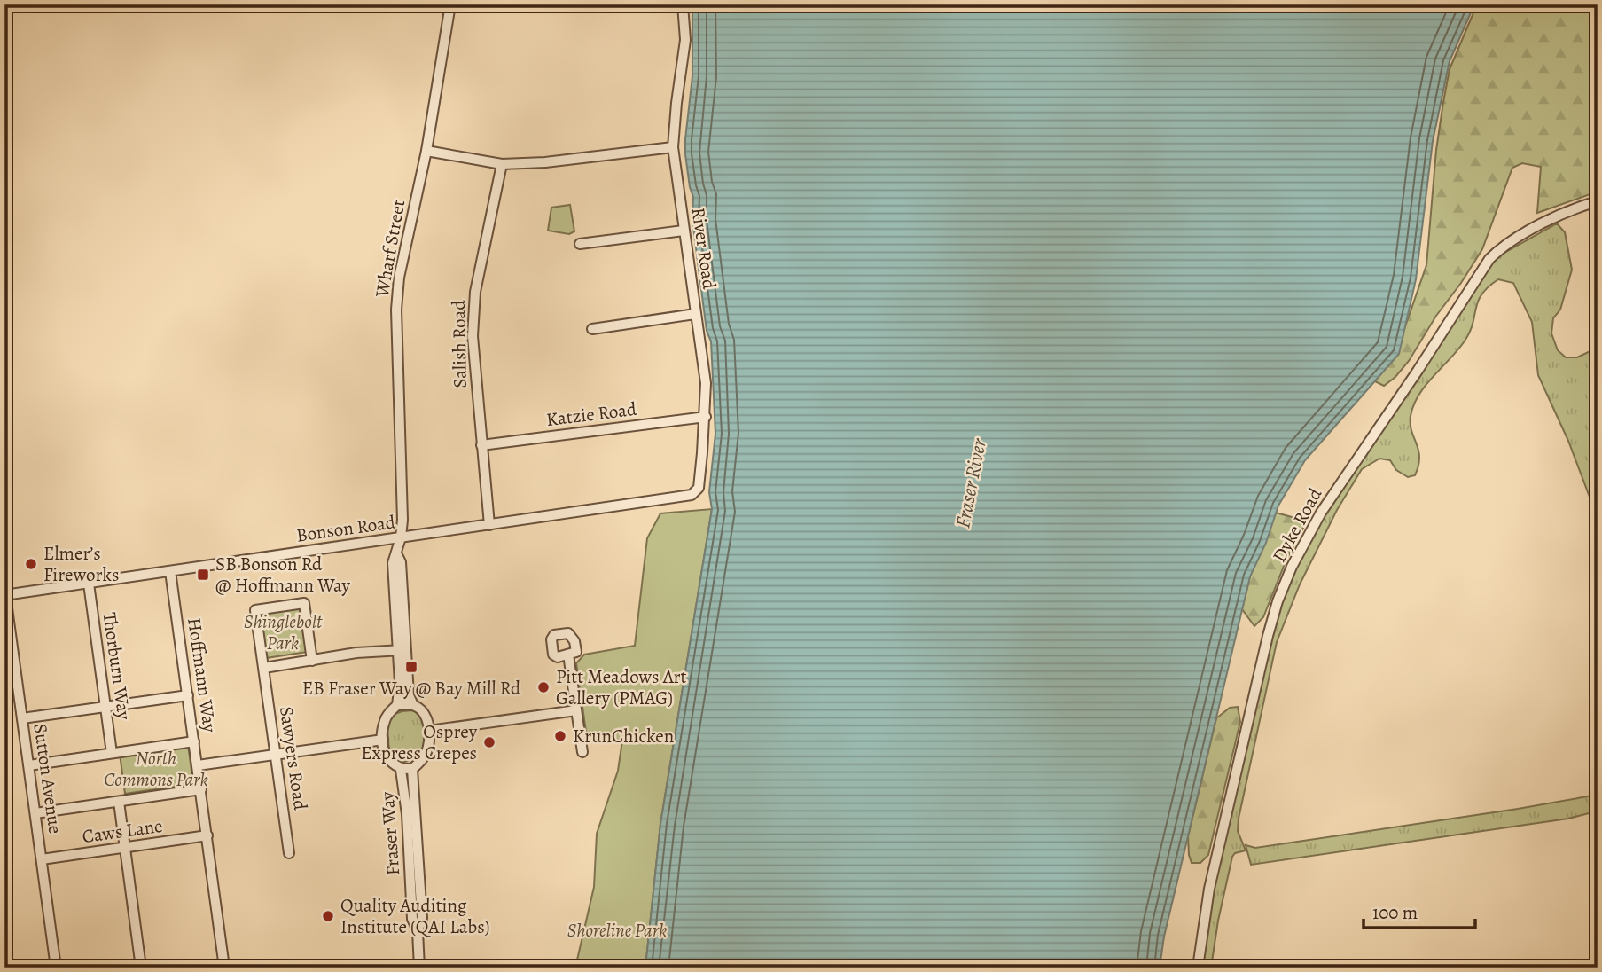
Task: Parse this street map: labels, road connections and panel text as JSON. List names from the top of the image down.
{
  "streets": {
    "street": [
      "Wharf Street",
      "River Road",
      "Salish Road",
      "Katzie Road",
      "Dyke Road",
      "Bonson Road",
      "Thorburn Way",
      "Hoffmann Way",
      "Sawyers Road",
      "Sutton Avenue",
      "Caws Lane",
      "Fraser Way"
    ]
  },
  "crossings": [
    ["Wharf Street", "Bonson Road"],
    ["River Road", "Katzie Road"],
    ["River Road", "Bonson Road"],
    ["Salish Road", "Katzie Road"],
    ["Salish Road", "Bonson Road"],
    ["Bonson Road", "Thorburn Way"],
    ["Bonson Road", "Hoffmann Way"],
    ["Bonson Road", "Sutton Avenue"],
    ["Hoffmann Way", "Caws Lane"],
    ["Sutton Avenue", "Caws Lane"]
  ],
  "water": ["Fraser River"],
  "parks": ["Shinglebolt Park", "North Commons Park", "Shoreline Park"],
  "places": {
    "other": [
      "Elmer’s Fireworks",
      "Pitt Meadows Art Gallery (PMAG)",
      "KrunChicken",
      "Osprey Express Crepes",
      "Quality Auditing Institute (QAI Labs)"
    ],
    "transit": ["SB Bonson Rd @ Hoffmann Way", "EB Fraser Way @ Bay Mill Rd"]
  },
  "scale_bar": "100 m"
}
